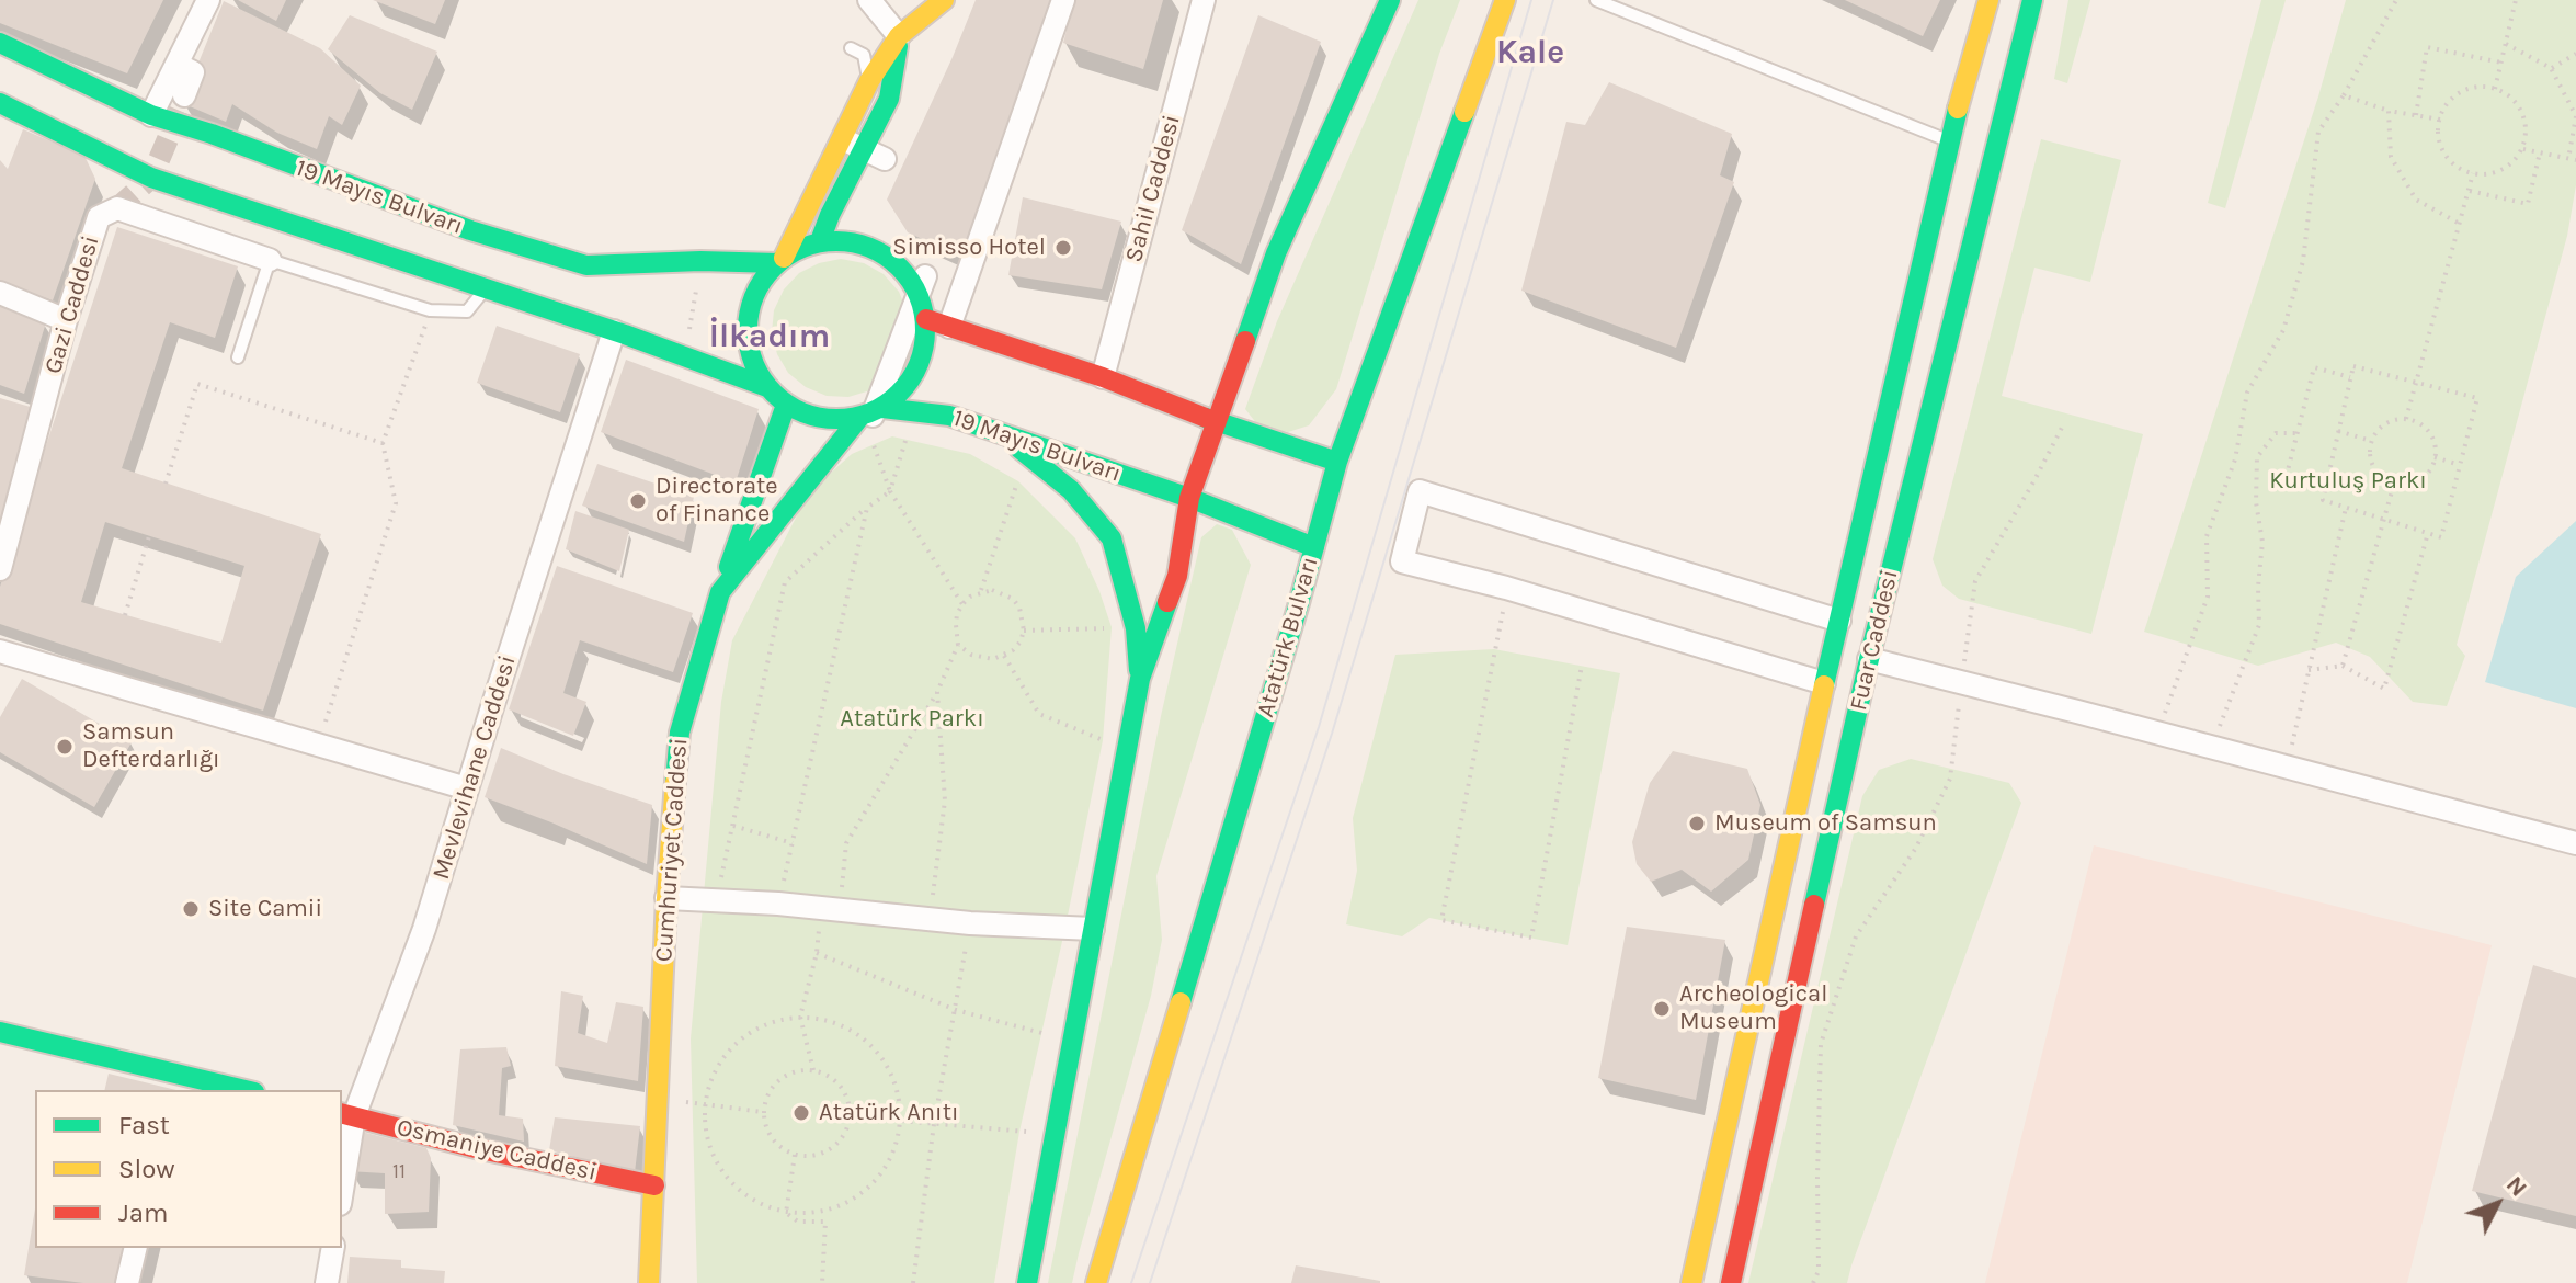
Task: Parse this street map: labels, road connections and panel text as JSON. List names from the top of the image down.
{
  "streets": {
    "main road": [
      "19 Mayıs Bulvarı",
      "Atatürk Bulvarı",
      "Fuar Caddesi",
      "Cumhuriyet Caddesi",
      "Osmaniye Caddesi"
    ],
    "street": ["Sahil Caddesi", "Gazi Caddesi", "Mevlevihane Caddesi"]
  },
  "crossings": [
    ["19 Mayıs Bulvarı", "Gazi Caddesi"],
    ["19 Mayıs Bulvarı", "Atatürk Bulvarı"],
    ["19 Mayıs Bulvarı", "Mevlevihane Caddesi"],
    ["19 Mayıs Bulvarı", "Cumhuriyet Caddesi"],
    ["Mevlevihane Caddesi", "Osmaniye Caddesi"],
    ["Cumhuriyet Caddesi", "Osmaniye Caddesi"]
  ],
  "districts": ["Kale", "İlkadım"],
  "parks": ["Kurtuluş Parkı", "Atatürk Parkı"],
  "places": [
    "Simisso Hotel",
    "Directorate of Finance",
    "Samsun Defterdarlığı",
    "Museum of Samsun",
    "Site Camii",
    "Archeological Museum",
    "Atatürk Anıtı"
  ],
  "house_numbers": ["11"],
  "legend": ["Fast", "Slow", "Jam"],
  "north": "top right"
}
